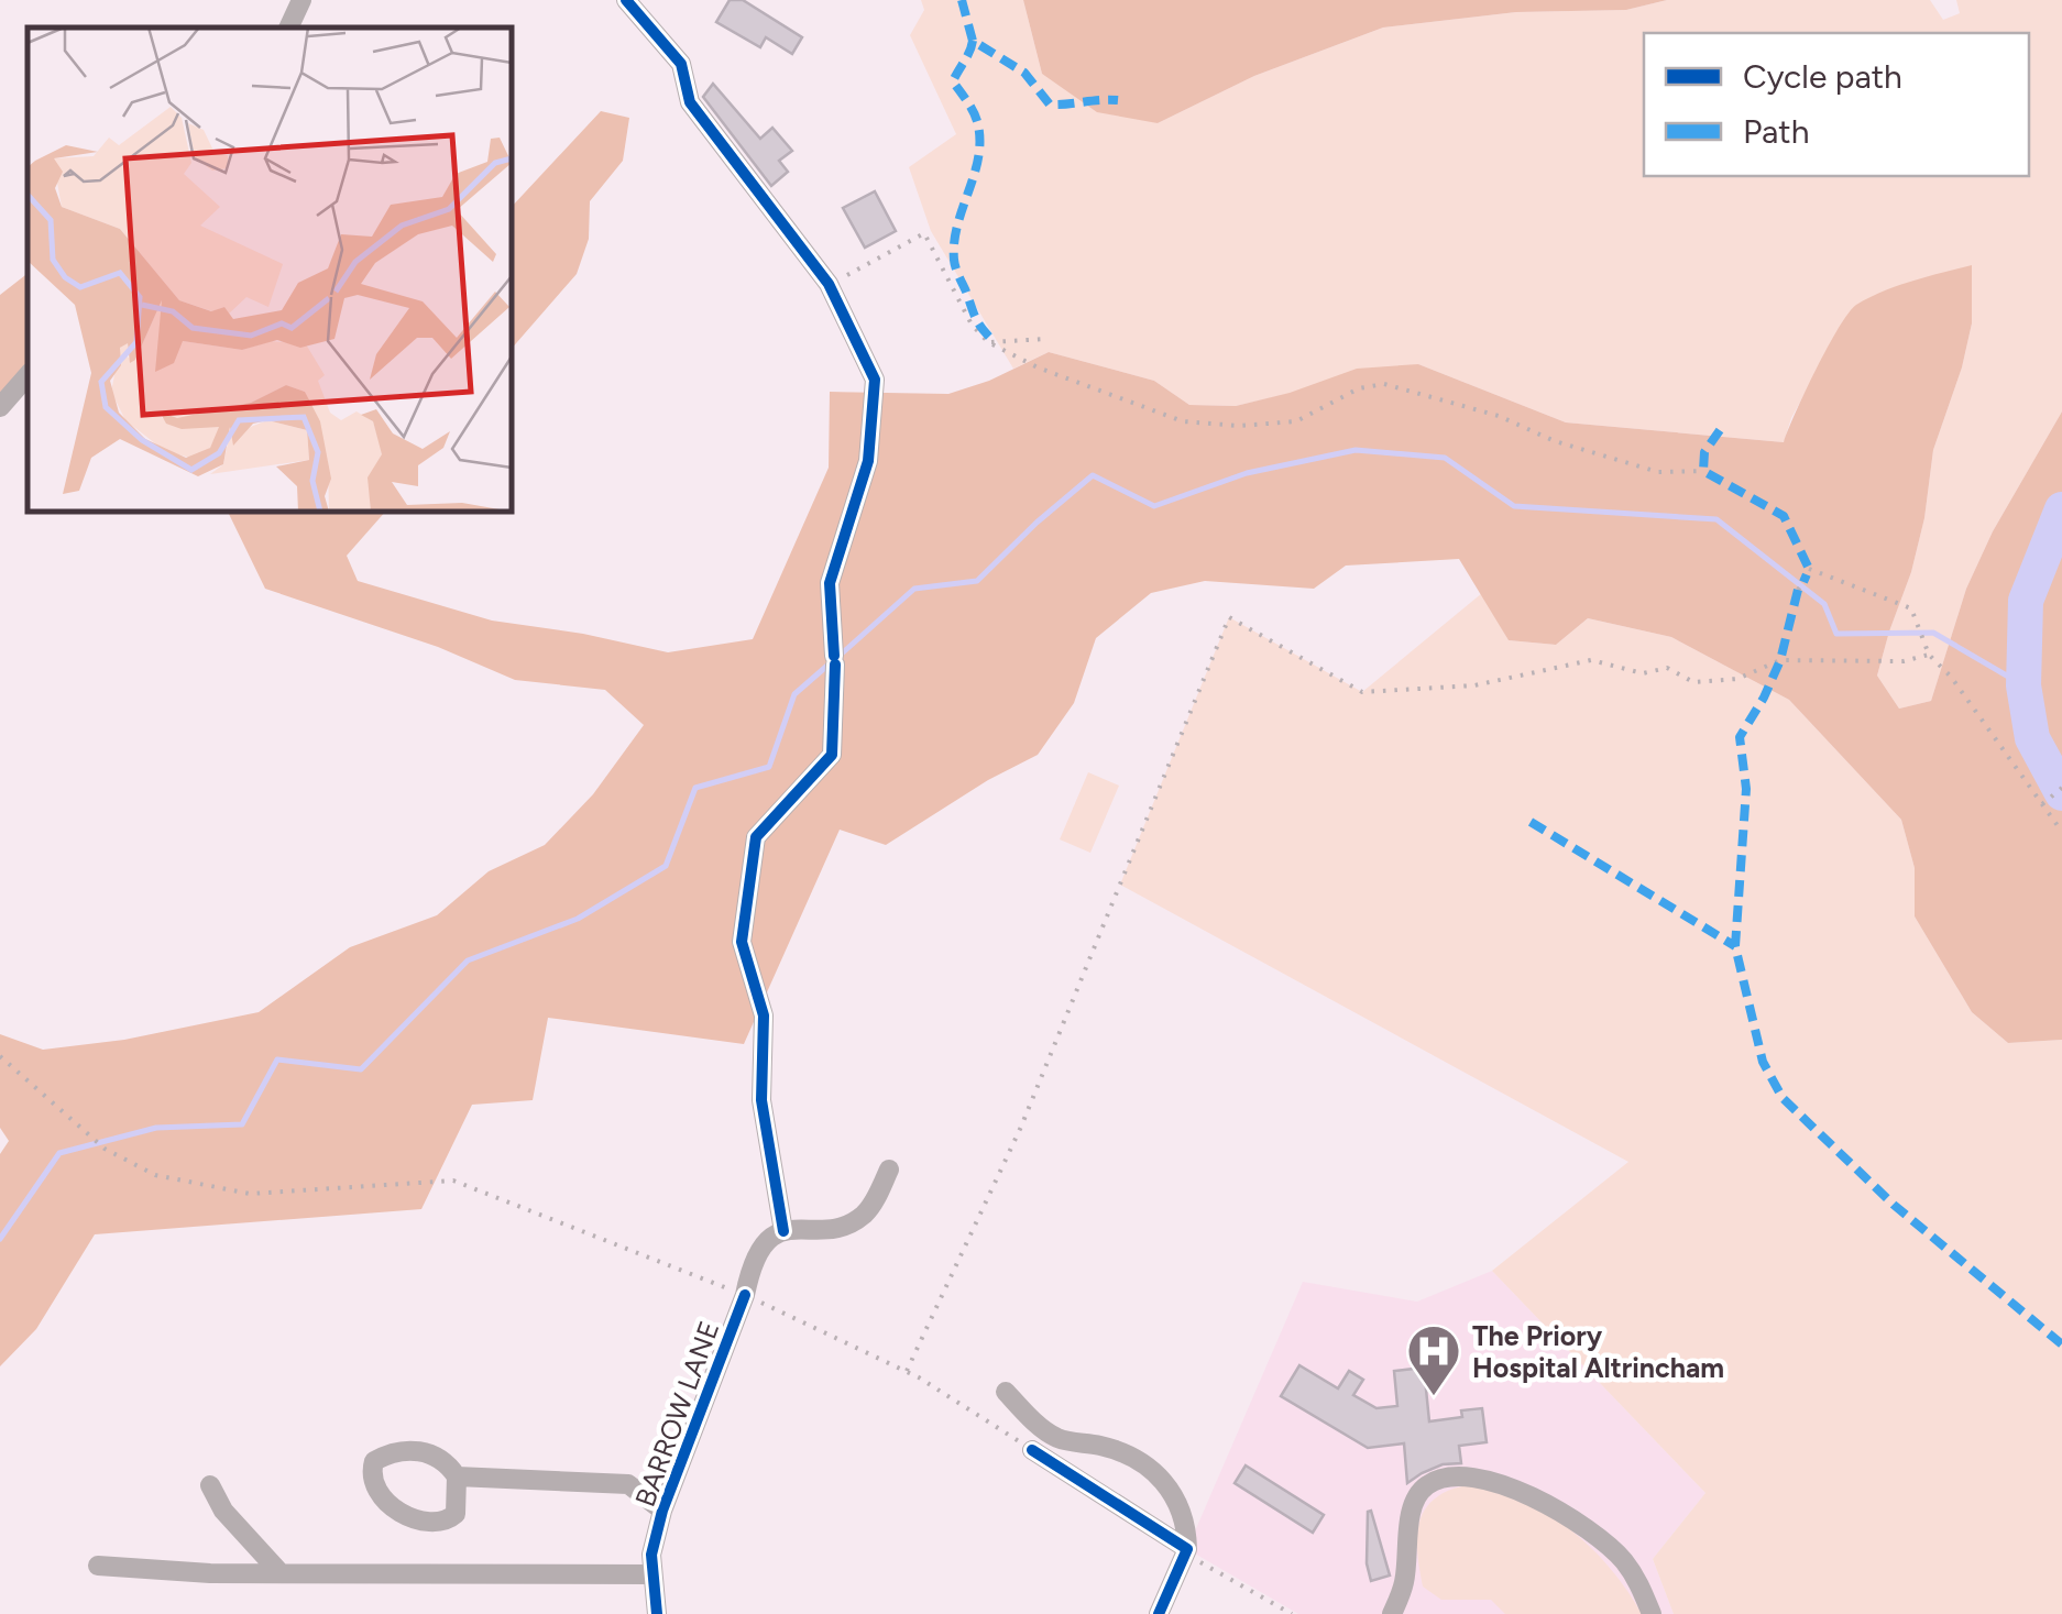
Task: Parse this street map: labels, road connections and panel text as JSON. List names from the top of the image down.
{
  "streets": {
    "street": ["BARROW LANE"]
  },
  "places": {
    "hospital": ["The Priory Hospital Altrincham"]
  },
  "legend": ["Cycle path", "Path"]
}
